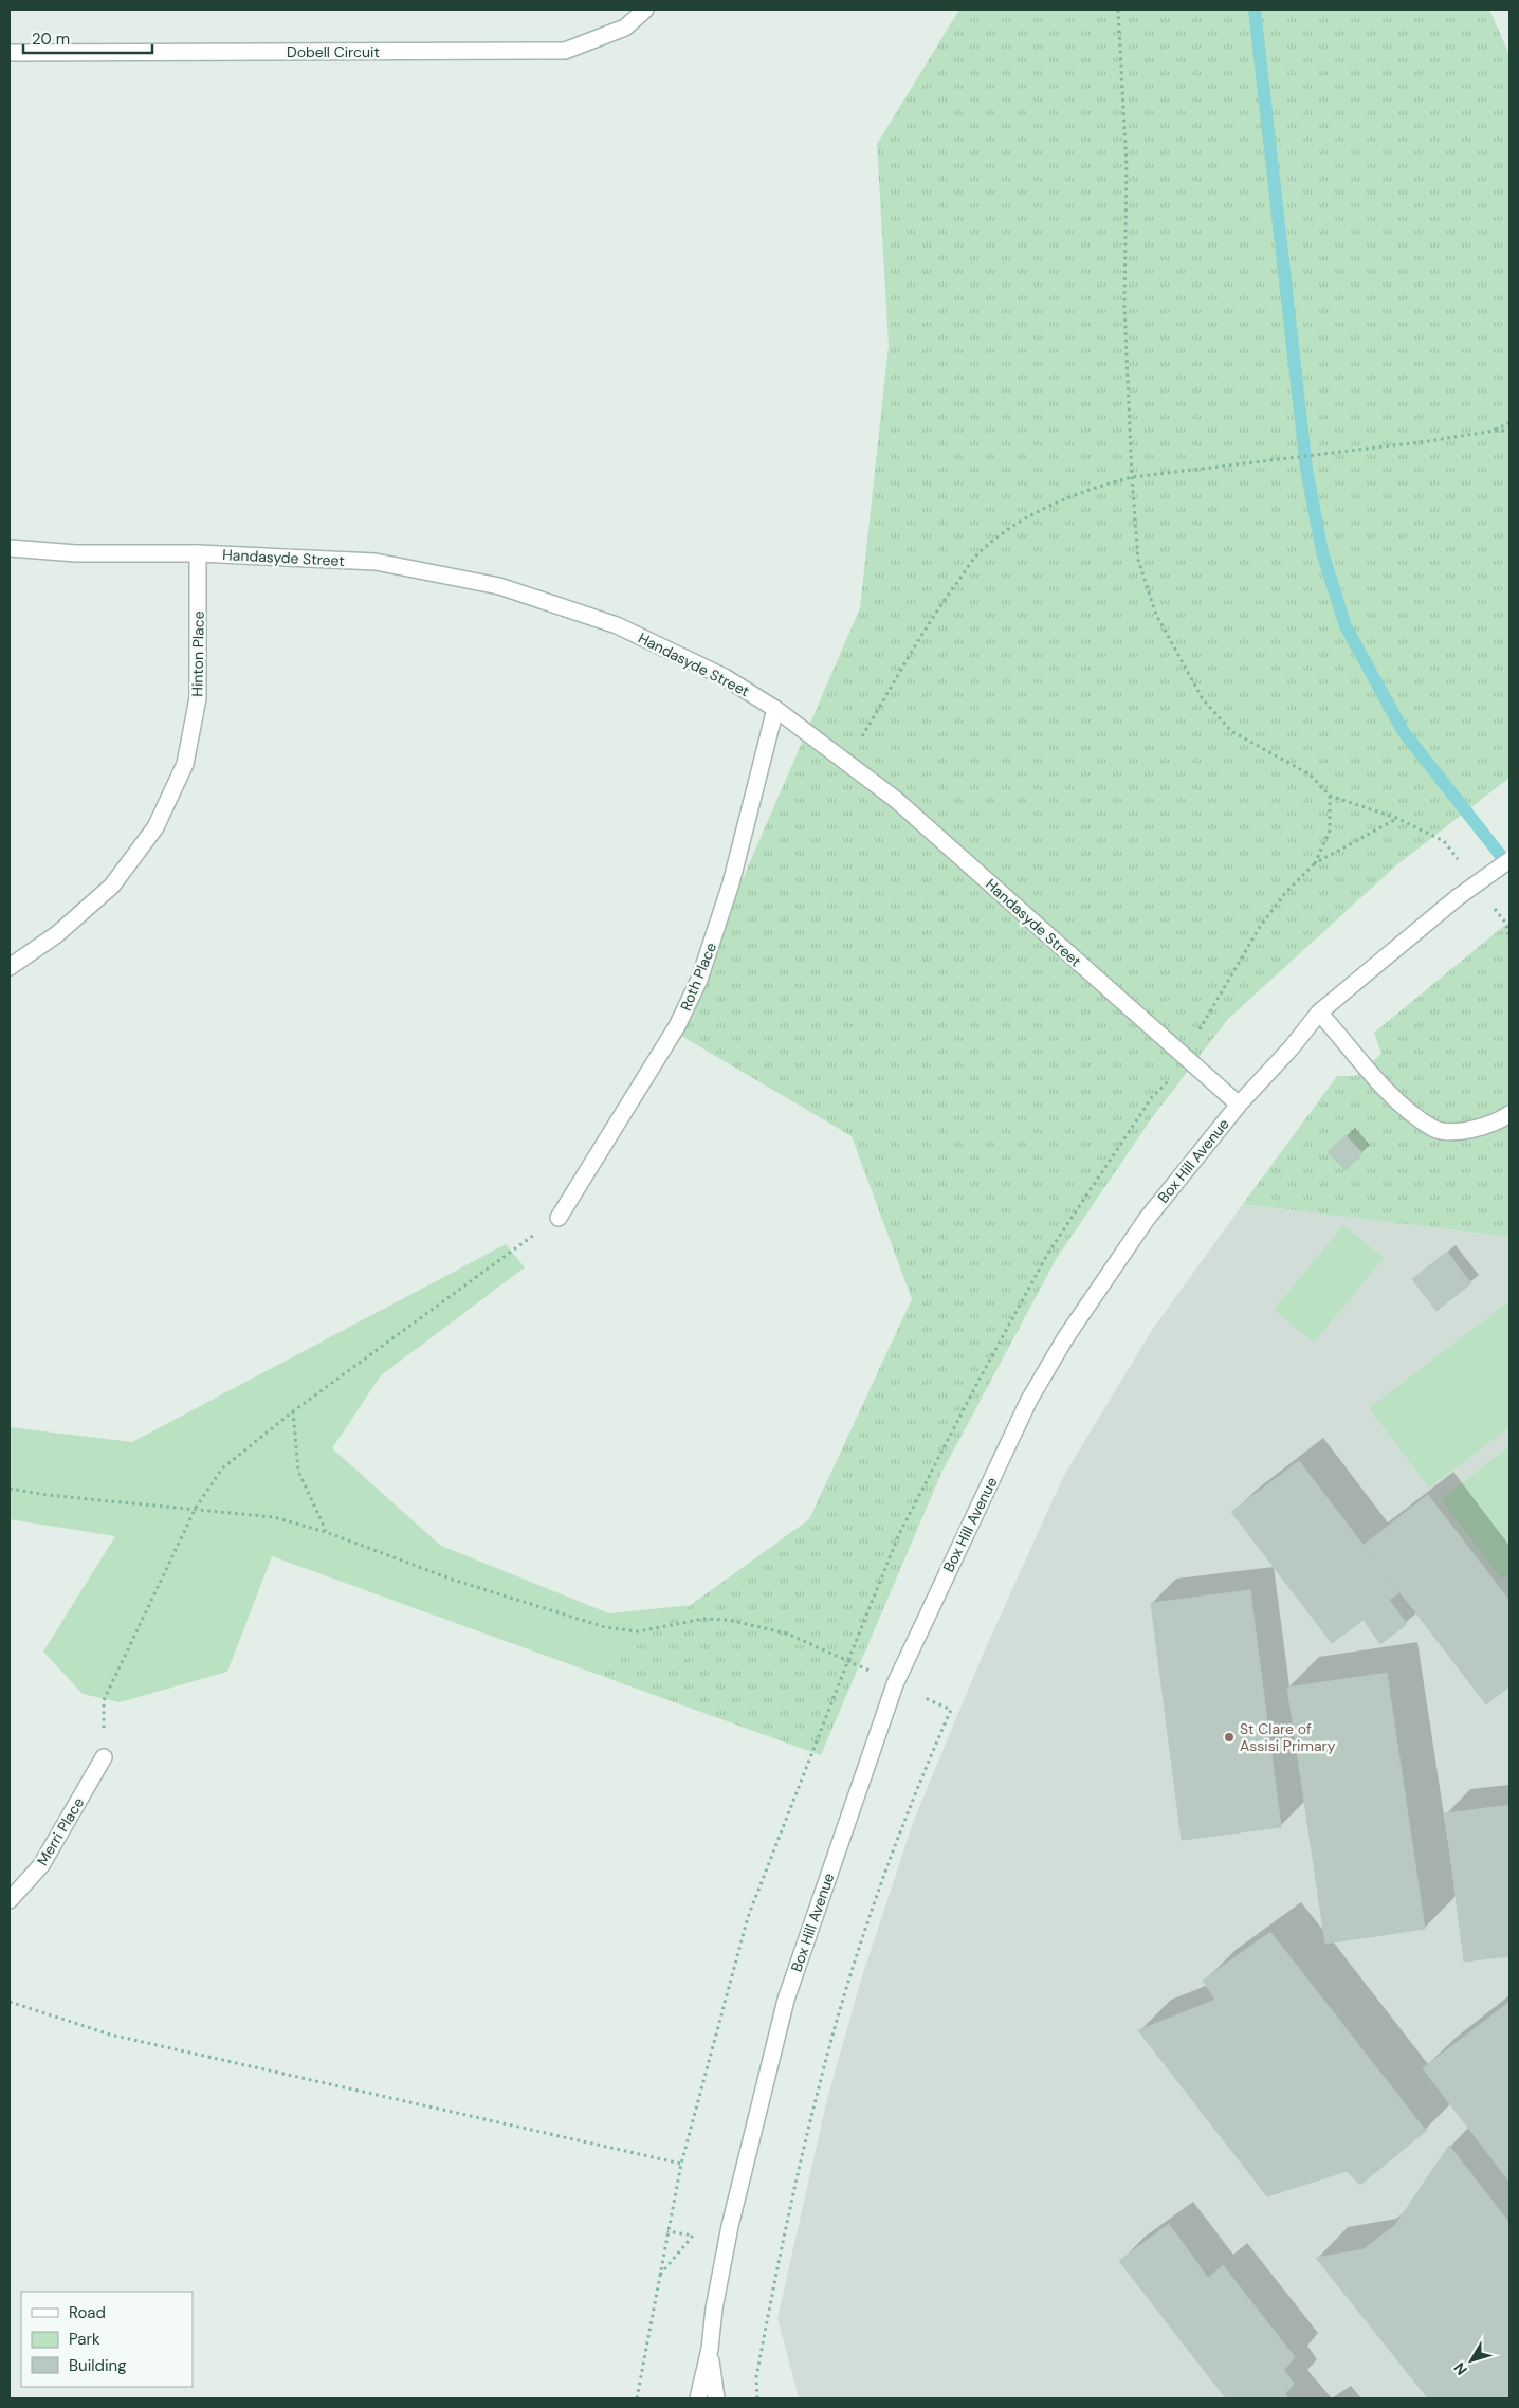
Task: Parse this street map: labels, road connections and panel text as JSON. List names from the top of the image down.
{
  "streets": {
    "street": [
      "Dobell Circuit",
      "Handasyde Street",
      "Hinton Place",
      "Roth Place",
      "Box Hill Avenue",
      "Merri Place"
    ]
  },
  "crossings": [
    ["Handasyde Street", "Hinton Place"],
    ["Handasyde Street", "Roth Place"],
    ["Handasyde Street", "Box Hill Avenue"]
  ],
  "places": ["St Clare of Assisi Primary"],
  "legend": ["Road", "Park", "Building"],
  "scale_bar": "20 m",
  "north": "bottom left"
}
